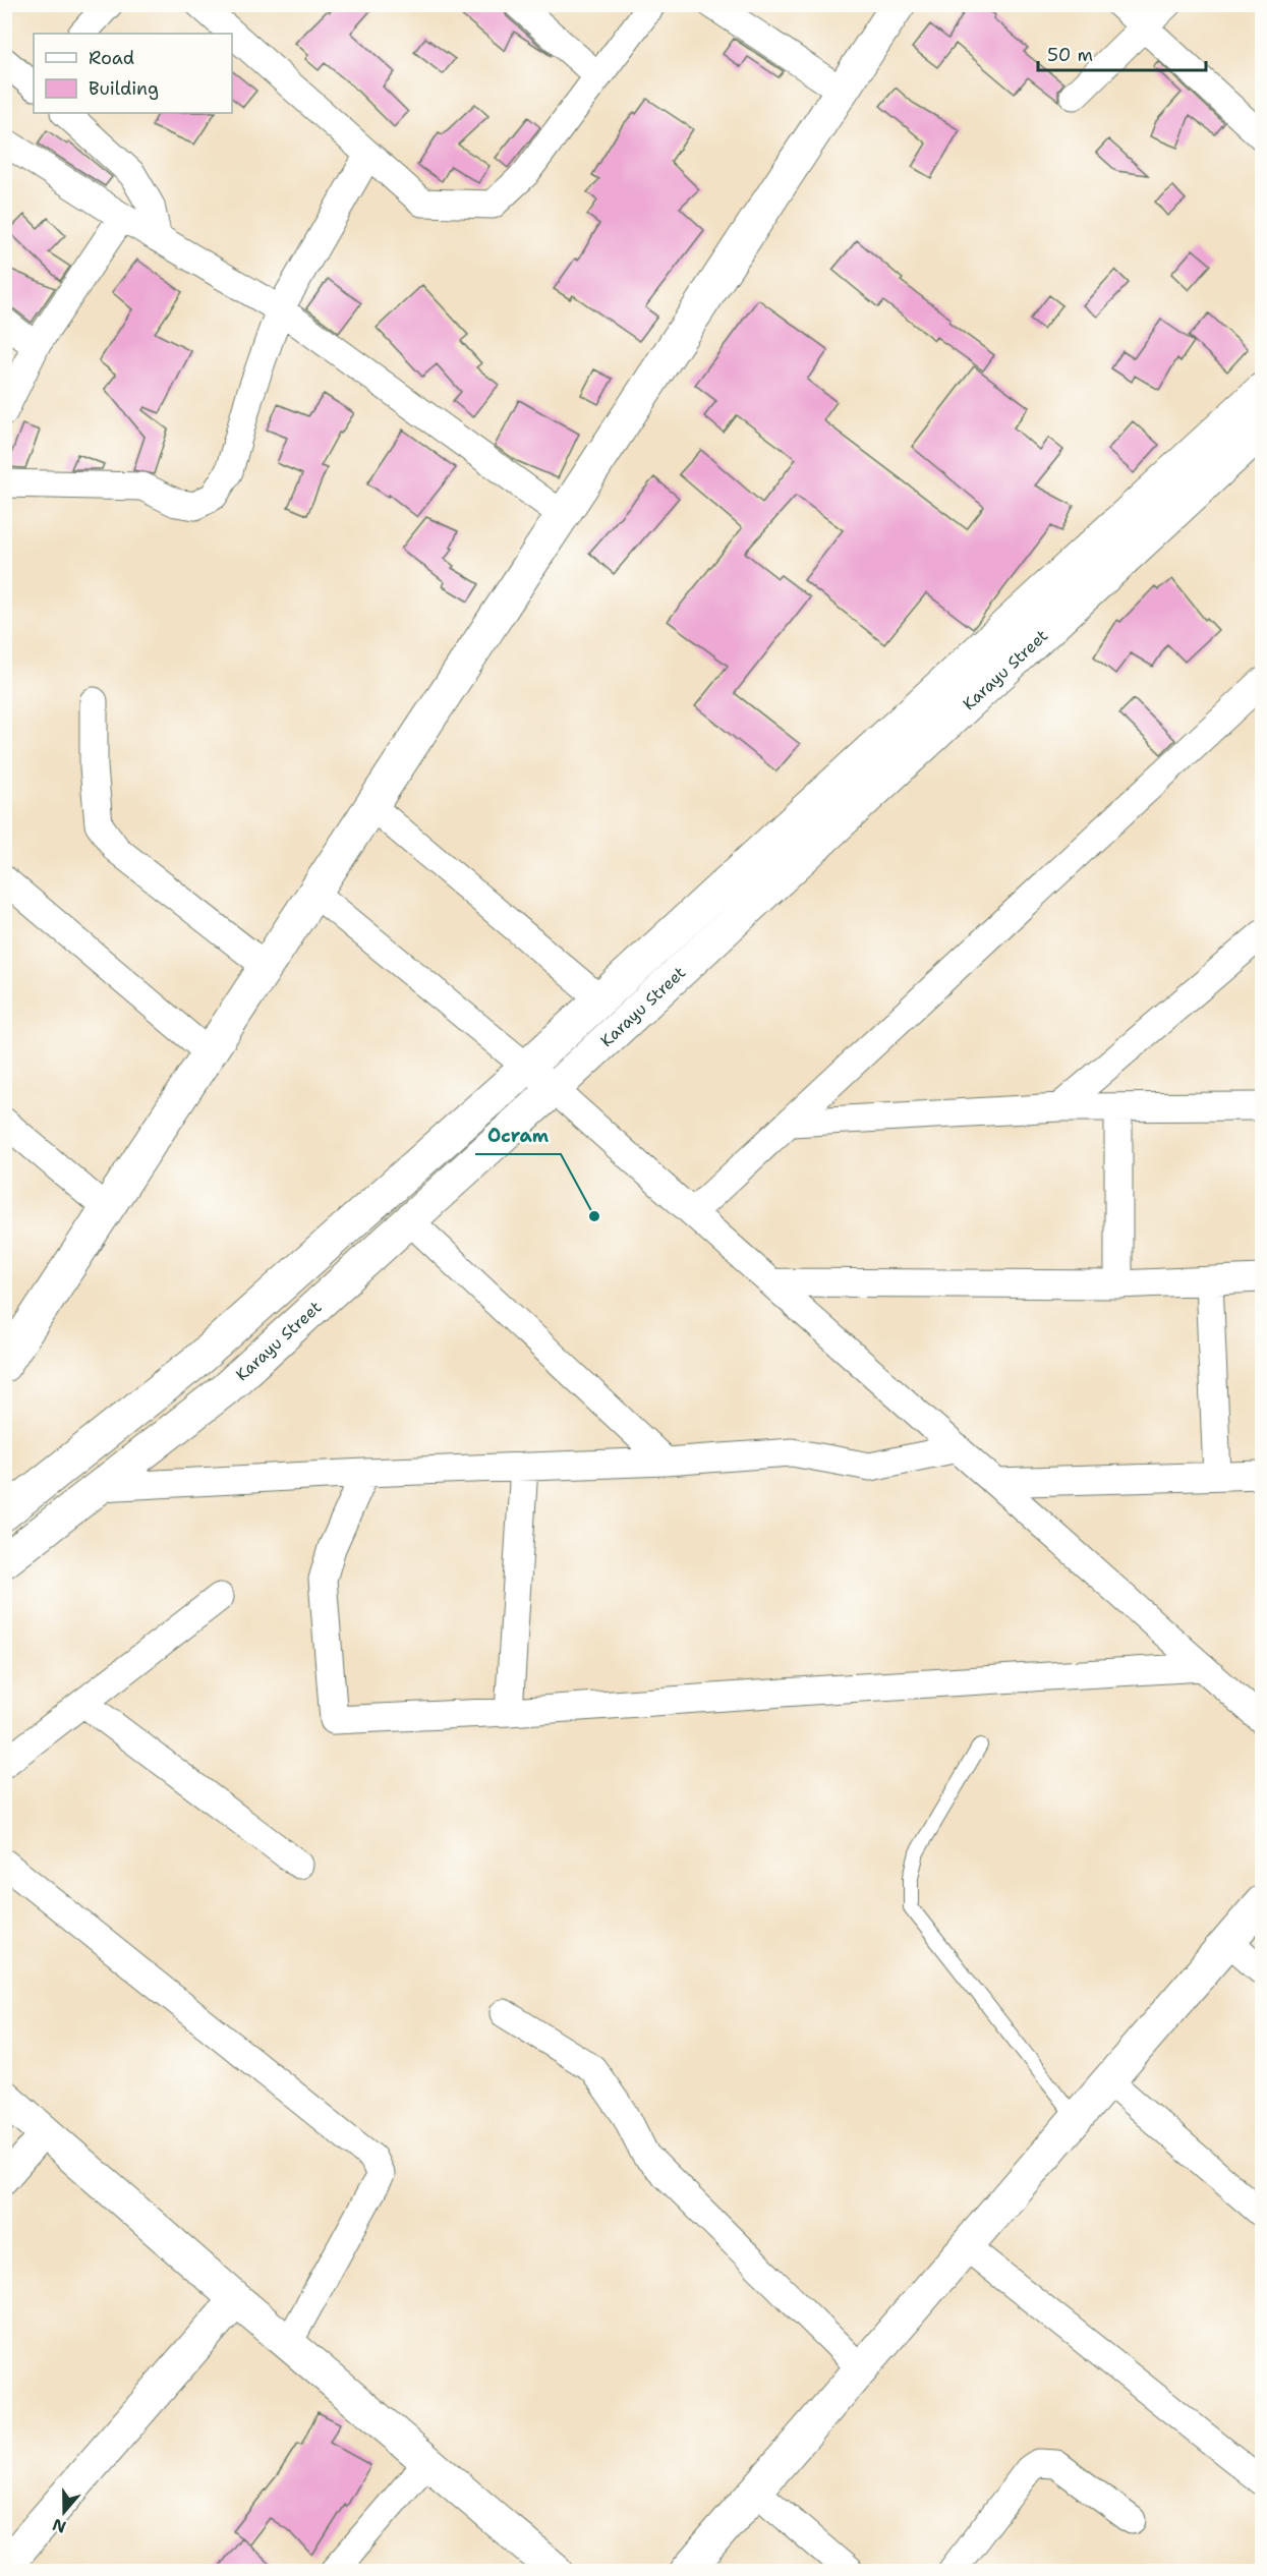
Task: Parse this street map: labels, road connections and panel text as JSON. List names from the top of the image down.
{
  "streets": {
    "street": ["Karayu Street"]
  },
  "places": ["Ocram"],
  "legend": ["Road", "Building"],
  "scale_bar": "50 m",
  "north": "bottom"
}
